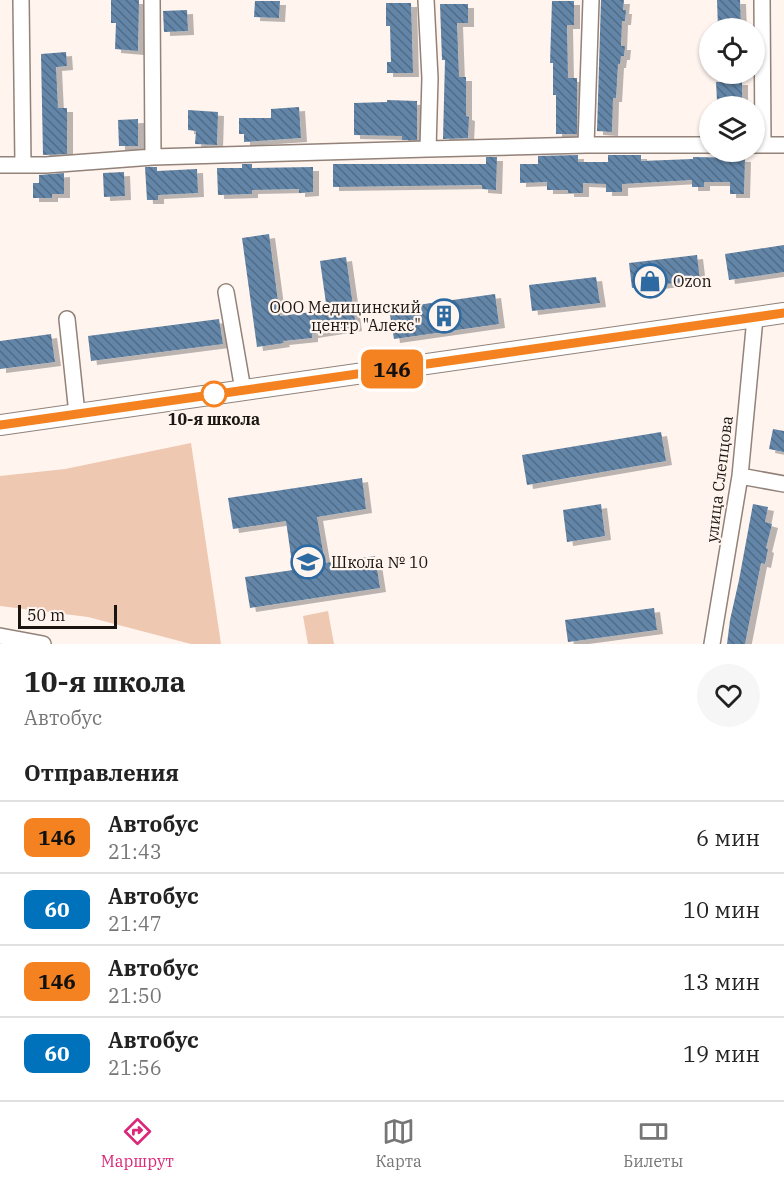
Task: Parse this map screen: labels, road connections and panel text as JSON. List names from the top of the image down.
{
  "streets": {
    "street": ["улица Слепцова"]
  },
  "places": {
    "shop": ["Ozon"],
    "building": ["ООО Медицинский центр \"Алекс\""],
    "other": ["10-я школа"],
    "school or university": ["Школа № 10"]
  },
  "lines": ["bus line 146"],
  "scale_bar": "50 m",
  "page": {
    "on_map": "146",
    "scale": "50 m",
    "heading": [
      ["10-я школа", "Автобус"],
      "Отправления"
    ],
    "list": [
      {
        "mark": "146",
        "name": "Автобус",
        "note": "21:43",
        "value": "6 мин"
      },
      {
        "mark": "60",
        "name": "Автобус",
        "note": "21:47",
        "value": "10 мин"
      },
      {
        "mark": "146",
        "name": "Автобус",
        "note": "21:50",
        "value": "13 мин"
      },
      {
        "mark": "60",
        "name": "Автобус",
        "note": "21:56",
        "value": "19 мин"
      }
    ],
    "tabs": ["Маршрут", "Карта", "Билеты"]
  }
}
